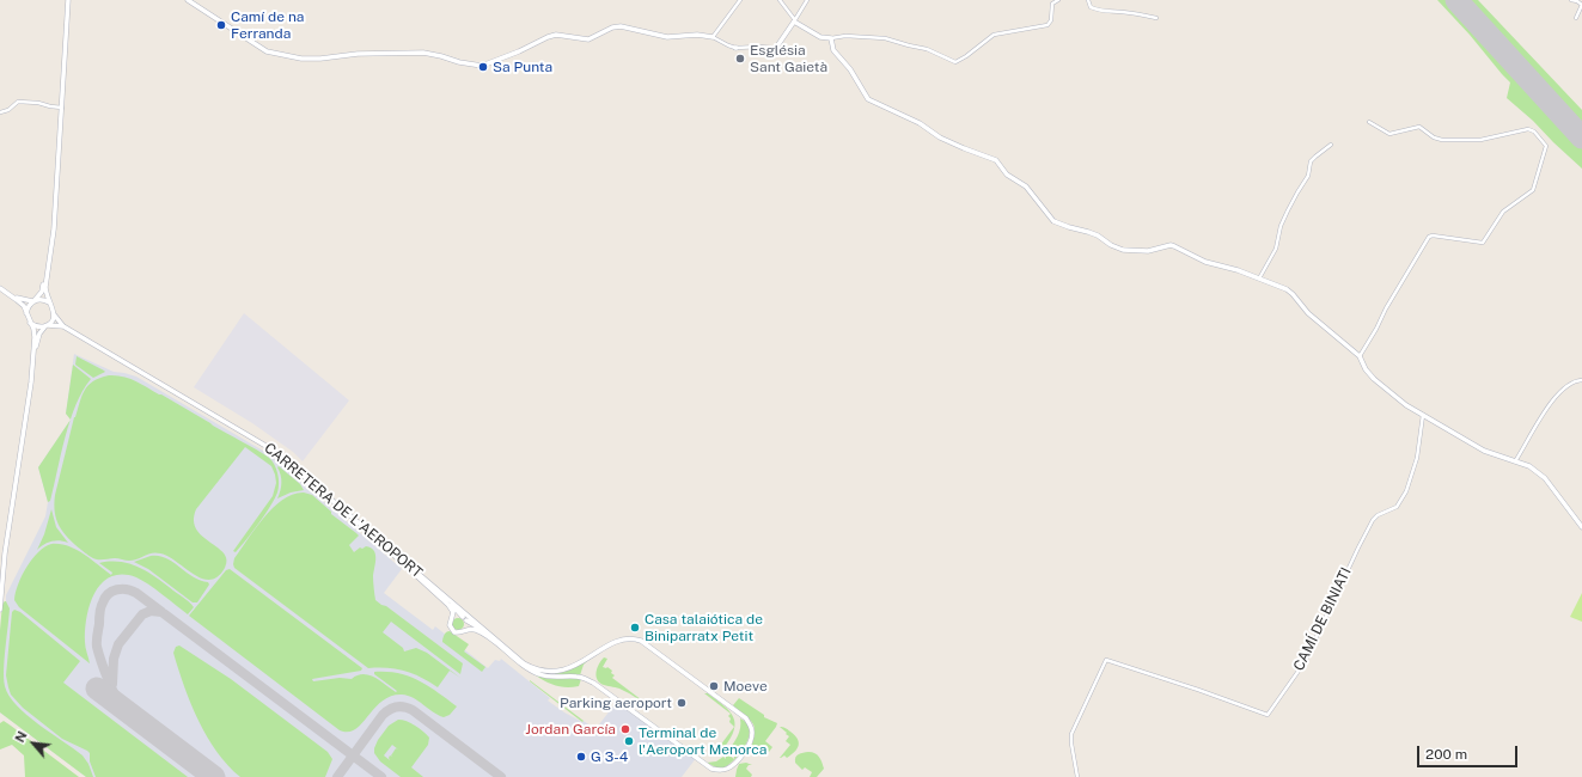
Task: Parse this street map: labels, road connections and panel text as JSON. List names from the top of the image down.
{
  "streets": {
    "main road": ["CARRETERA DE L'AEROPORT"],
    "street": ["CAMÍ DE BINIATI"]
  },
  "places": [
    "Camí de na Ferranda",
    "Església Sant Gaietà",
    "Sa Punta",
    "Casa talaiótica de Biniparratx Petit",
    "Moeve",
    "Parking aeroport",
    "Jordan García",
    "Terminal de l'Aeroport Menorca",
    "G 3-4"
  ],
  "scale_bar": "200 m",
  "north": "top left"
}
